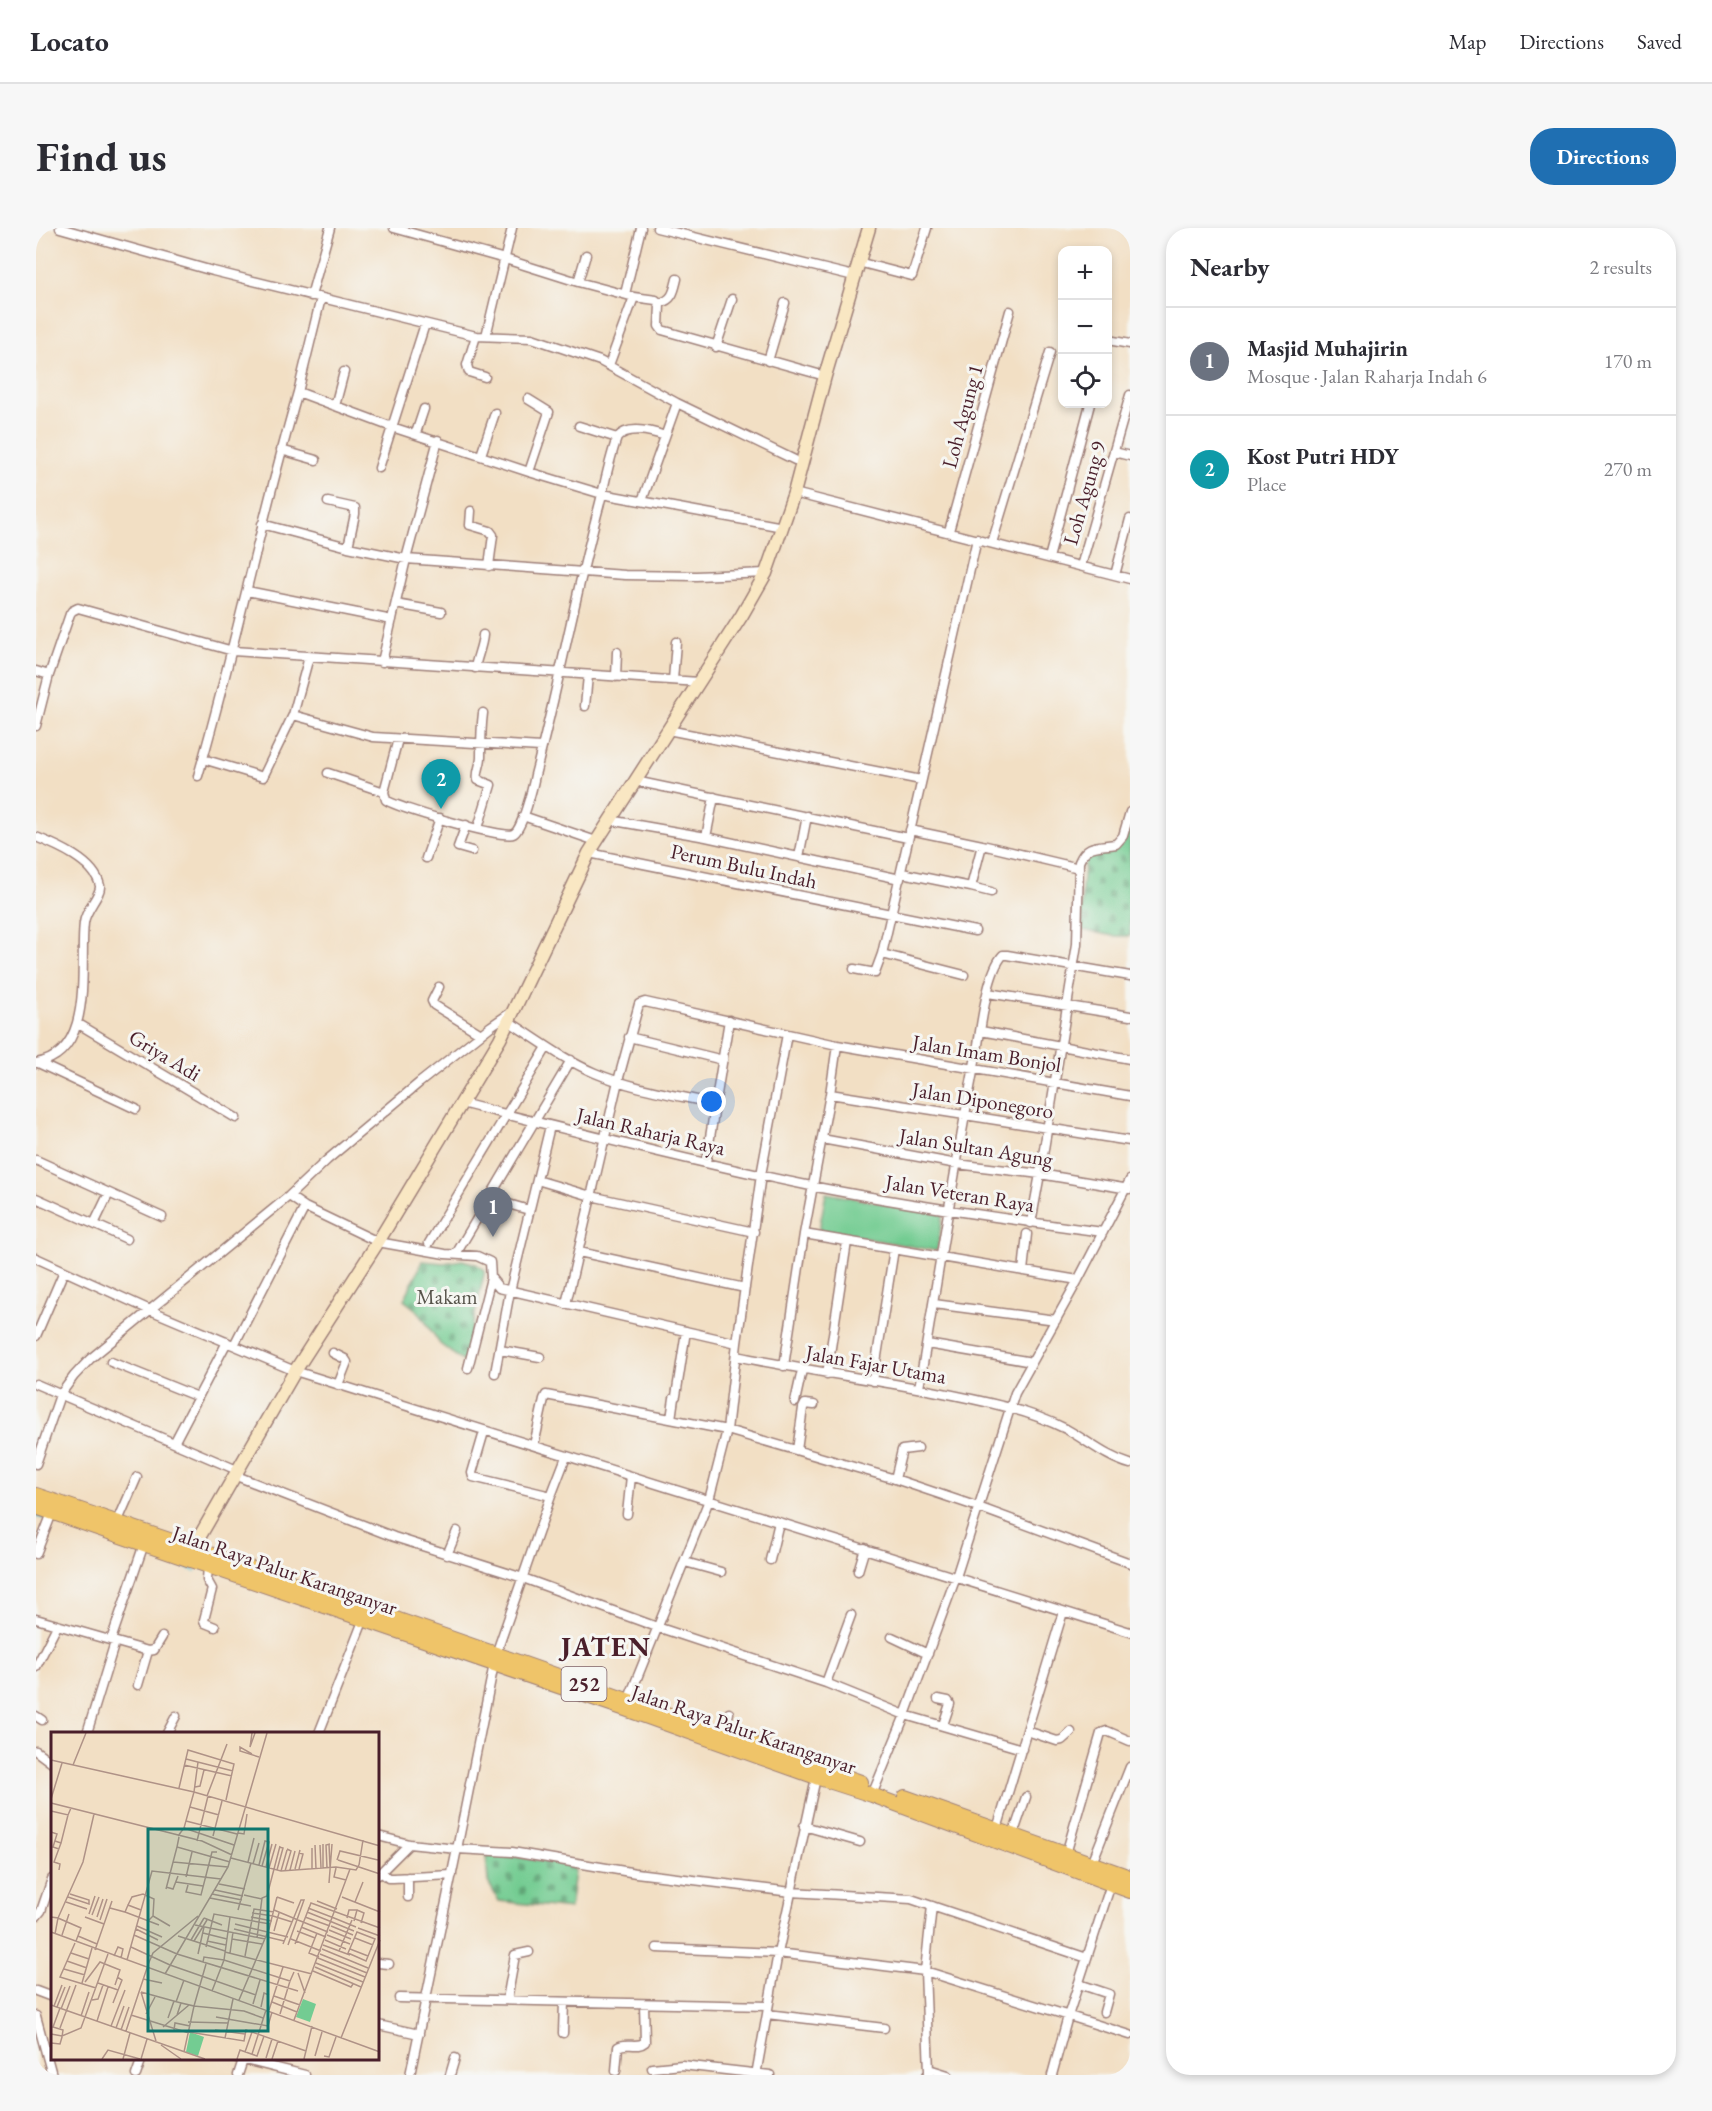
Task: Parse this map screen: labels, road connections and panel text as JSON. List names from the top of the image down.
{
  "streets": {
    "main road": ["Jalan Raya Palur Karanganyar", "252"],
    "street": [
      "Loh Agung 1",
      "Loh Agung 9",
      "Perum Bulu Indah",
      "Jalan Imam Bonjol",
      "Griya Adi",
      "Jalan Diponegoro",
      "Jalan Raharja Raya",
      "Jalan Sultan Agung",
      "Jalan Veteran Raya",
      "Jalan Fajar Utama"
    ]
  },
  "crossings": [
    ["Jalan Raharja Raya", "Jalan Veteran Raya"]
  ],
  "districts": ["JATEN"],
  "parks": ["Makam"],
  "page": {
    "header": "Locato",
    "nav": ["Map", "Directions", "Saved"],
    "buttons": "Directions",
    "title": "Find us",
    "heading": ["Nearby", "2 results"],
    "map_buttons": ["+", "−"],
    "list": [
      {
        "mark": "1",
        "name": "Masjid Muhajirin",
        "note": "Mosque · Jalan Raharja Indah 6",
        "value": "170 m"
      },
      {
        "mark": "2",
        "name": "Kost Putri HDY",
        "note": "Place",
        "value": "270 m"
      }
    ],
    "pins": ["2", "1"]
  }
}
